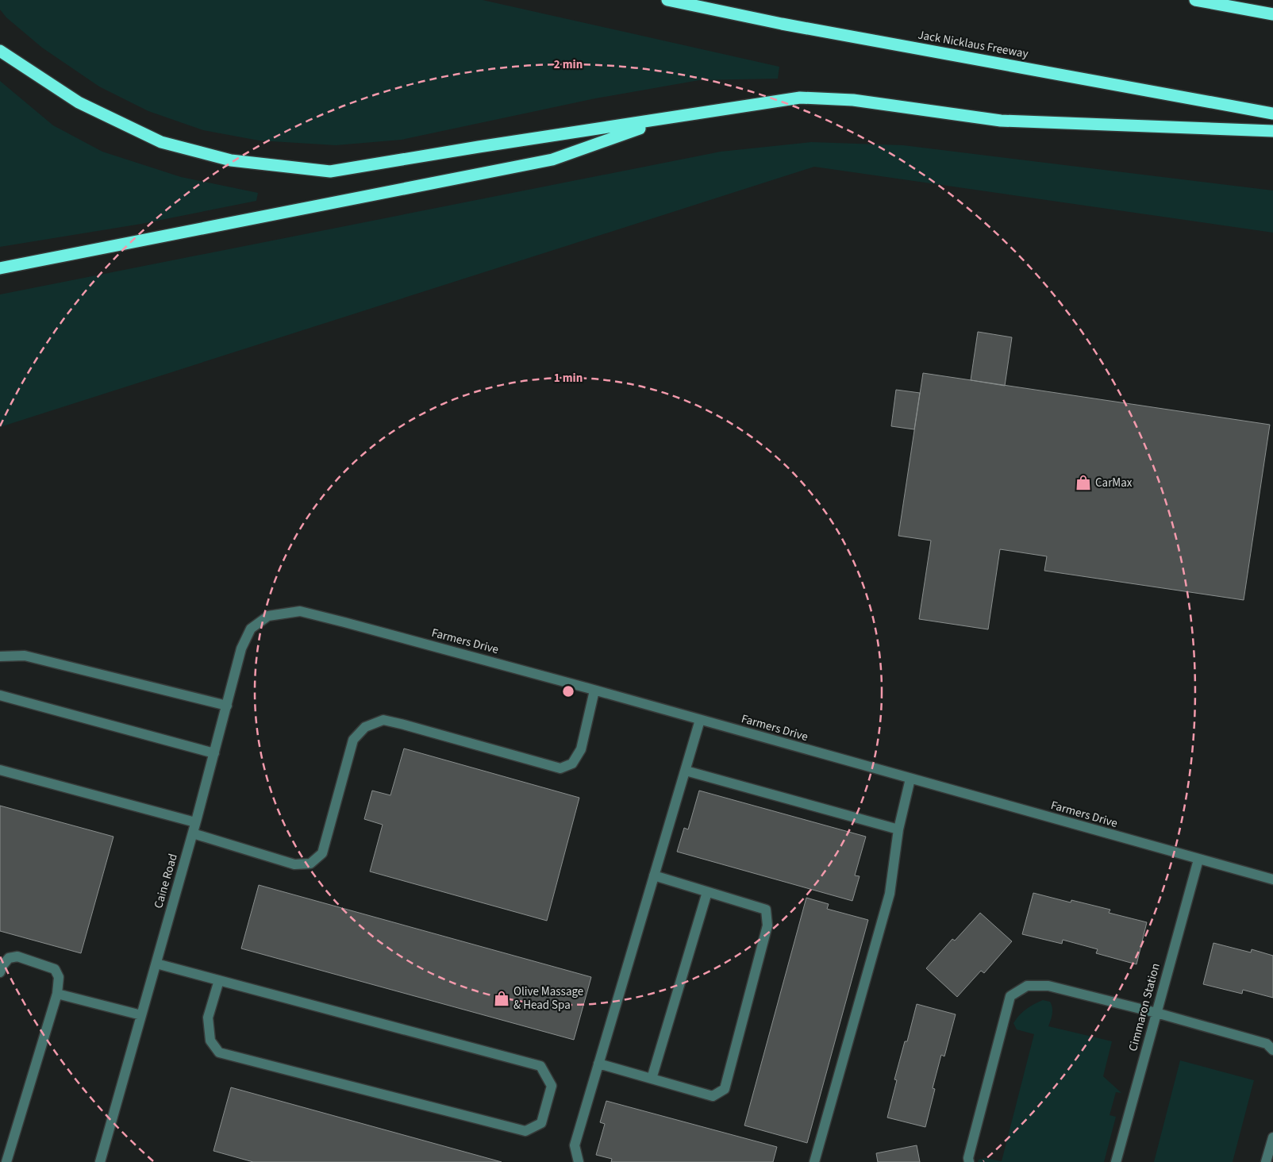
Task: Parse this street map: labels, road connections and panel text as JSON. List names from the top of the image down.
{
  "streets": {
    "highway": ["Jack Nicklaus Freeway"],
    "street": ["Farmers Drive", "Caine Road", "Cimmaron Station"]
  },
  "crossings": [
    ["Farmers Drive", "Caine Road"],
    ["Farmers Drive", "Cimmaron Station"]
  ],
  "places": {
    "shop": ["CarMax", "Olive Massage & Head Spa"]
  },
  "rings": ["2 min", "1 min"]
}
